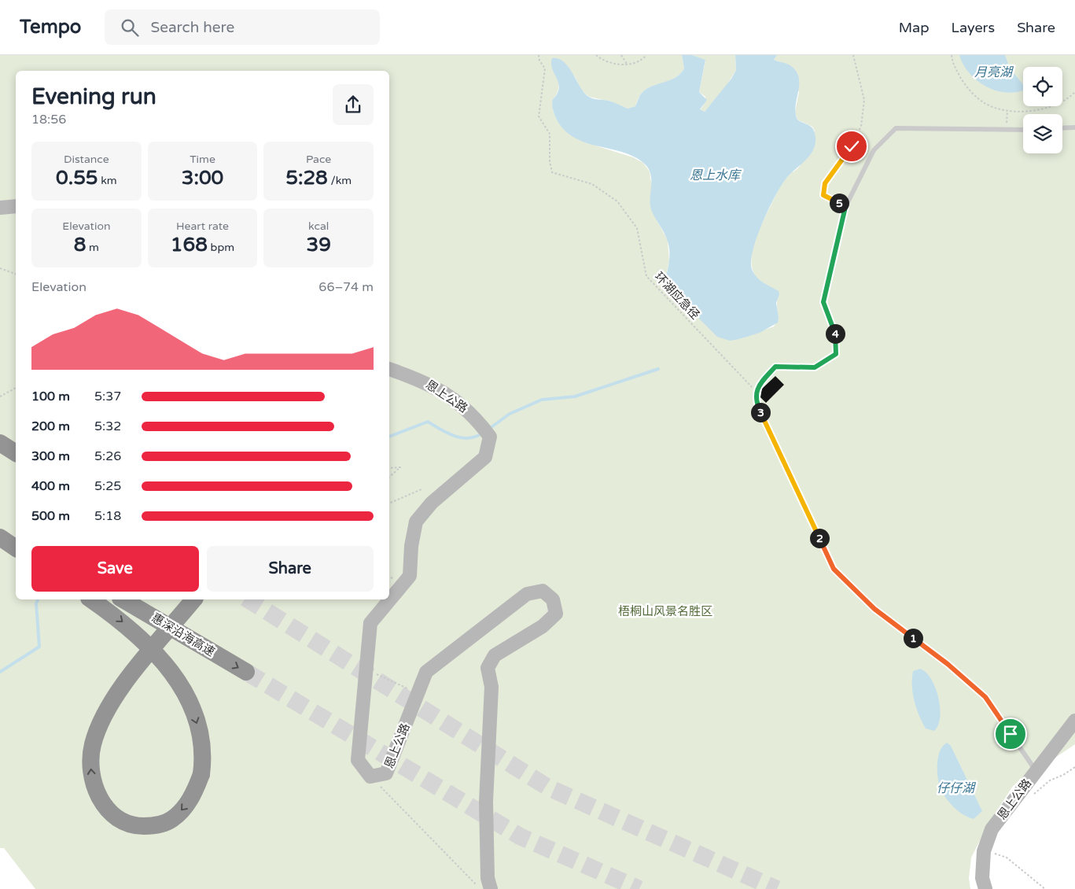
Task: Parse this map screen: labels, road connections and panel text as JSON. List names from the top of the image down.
{
  "streets": {
    "highway": ["惠深沿海高速"],
    "street": ["恩上公路"],
    "path": ["环湖应急径"]
  },
  "water": ["月亮湖", "恩上水库", "仔仔湖"],
  "parks": ["梧桐山风景名胜区"],
  "page": {
    "header": "Tempo",
    "search": "Search here",
    "nav": ["Map", "Layers", "Share"],
    "heading": ["Evening run", "18:56"],
    "stats": [
      ["Distance", "0.55 km"],
      ["Time", "3:00"],
      ["Pace", "5:28 /km"],
      ["Elevation", "8 m"],
      ["Heart rate", "168 bpm"],
      ["kcal", "39"]
    ],
    "pins": [
      "5",
      "4",
      "3",
      "2",
      "1"
    ],
    "chart": ["Elevation", "66–74 m"],
    "list": [
      {
        "name": "100 m",
        "note": "5:37"
      },
      {
        "name": "200 m",
        "note": "5:32"
      },
      {
        "name": "300 m",
        "note": "5:26"
      },
      {
        "name": "400 m",
        "note": "5:25"
      },
      {
        "name": "500 m",
        "note": "5:18"
      }
    ],
    "buttons": ["Save", "Share"]
  }
}
